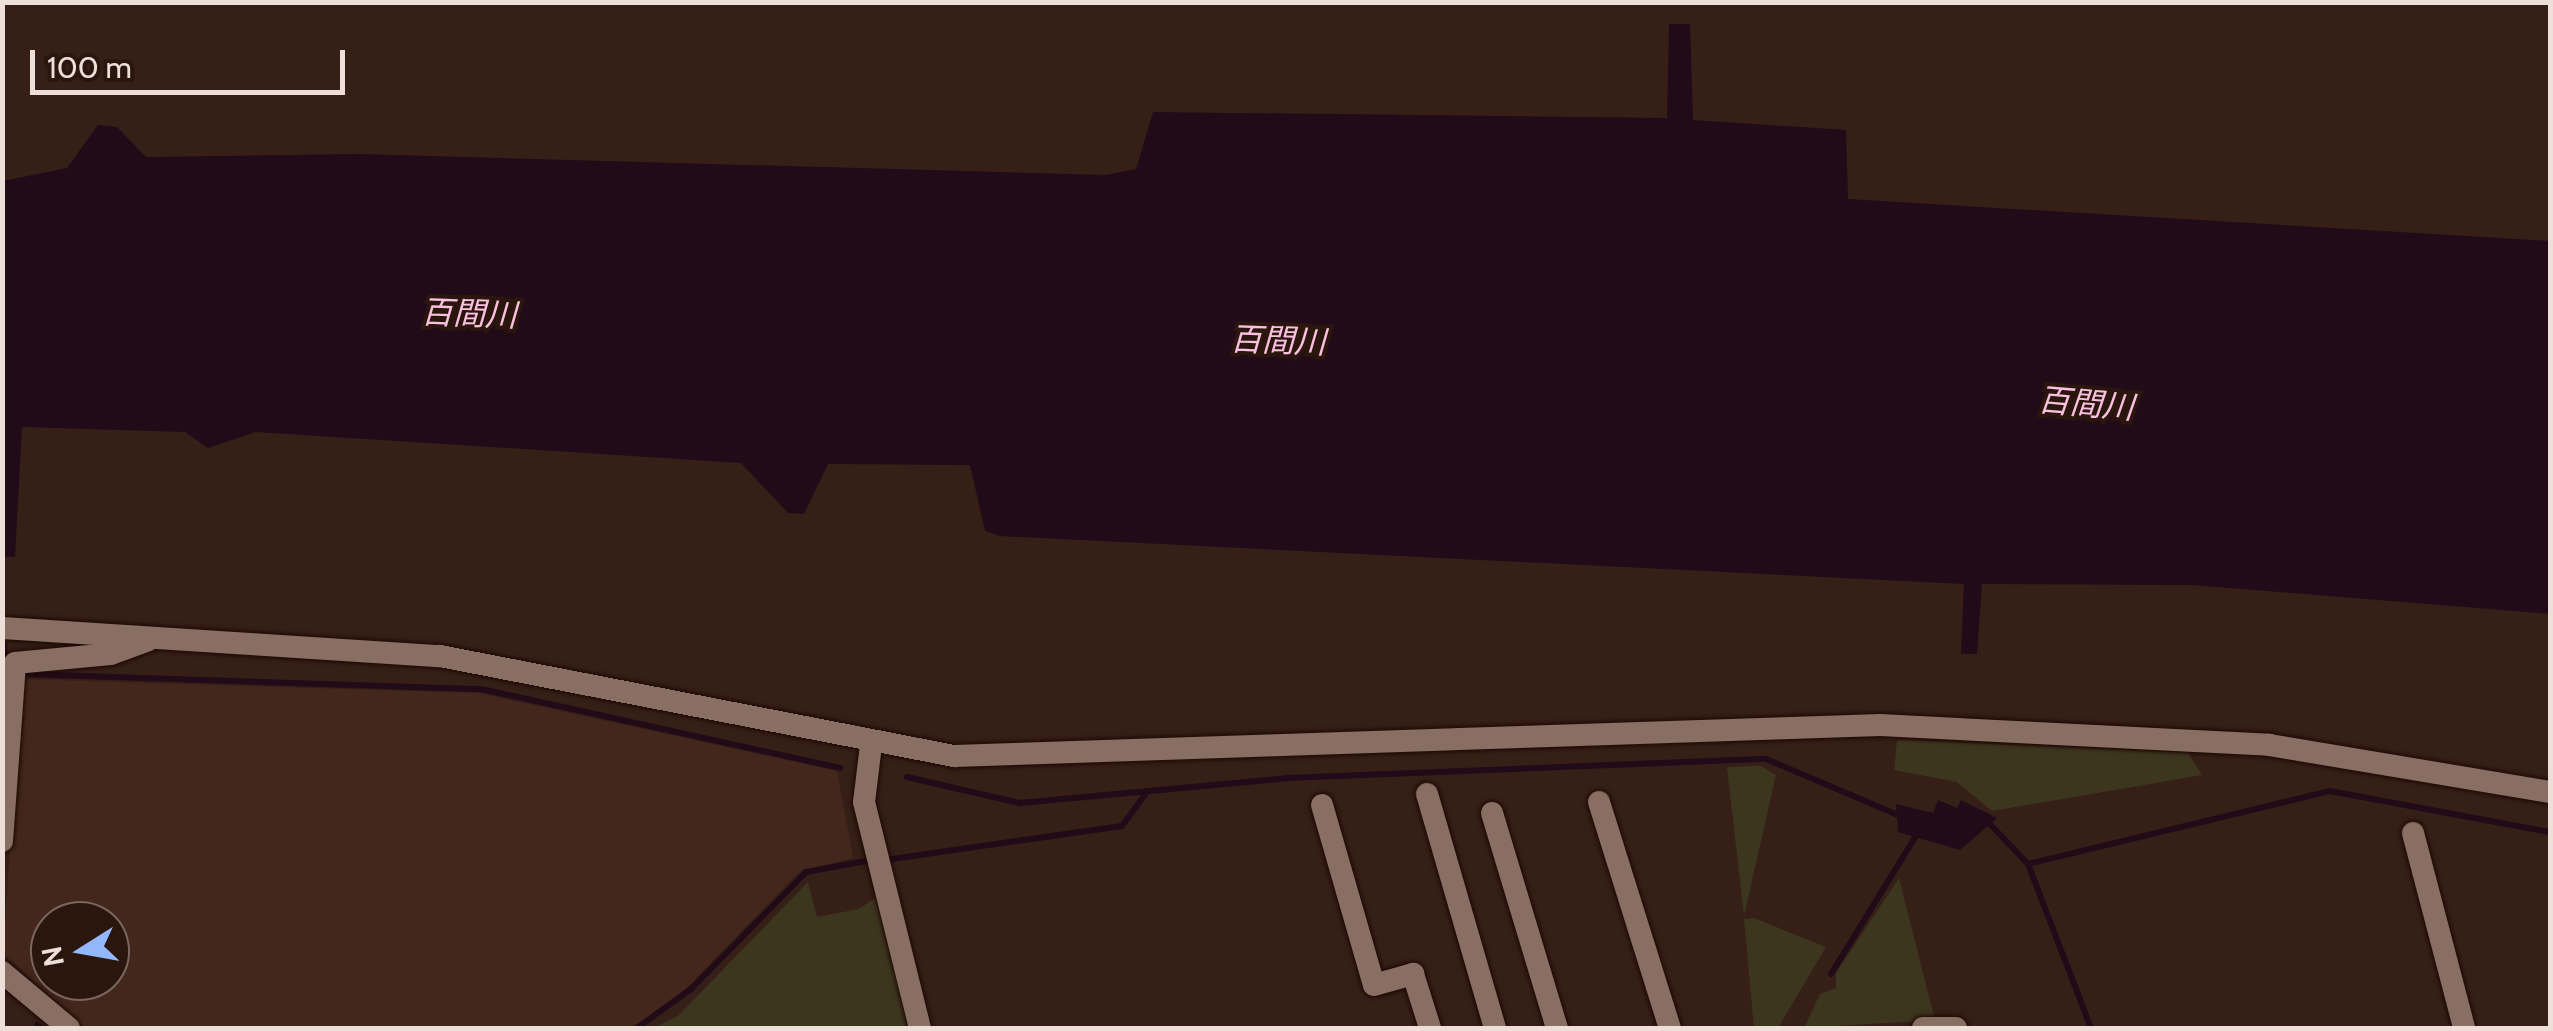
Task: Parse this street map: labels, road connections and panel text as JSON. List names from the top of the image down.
{
  "water": ["百間川"],
  "scale_bar": "100 m",
  "north": "left"
}
